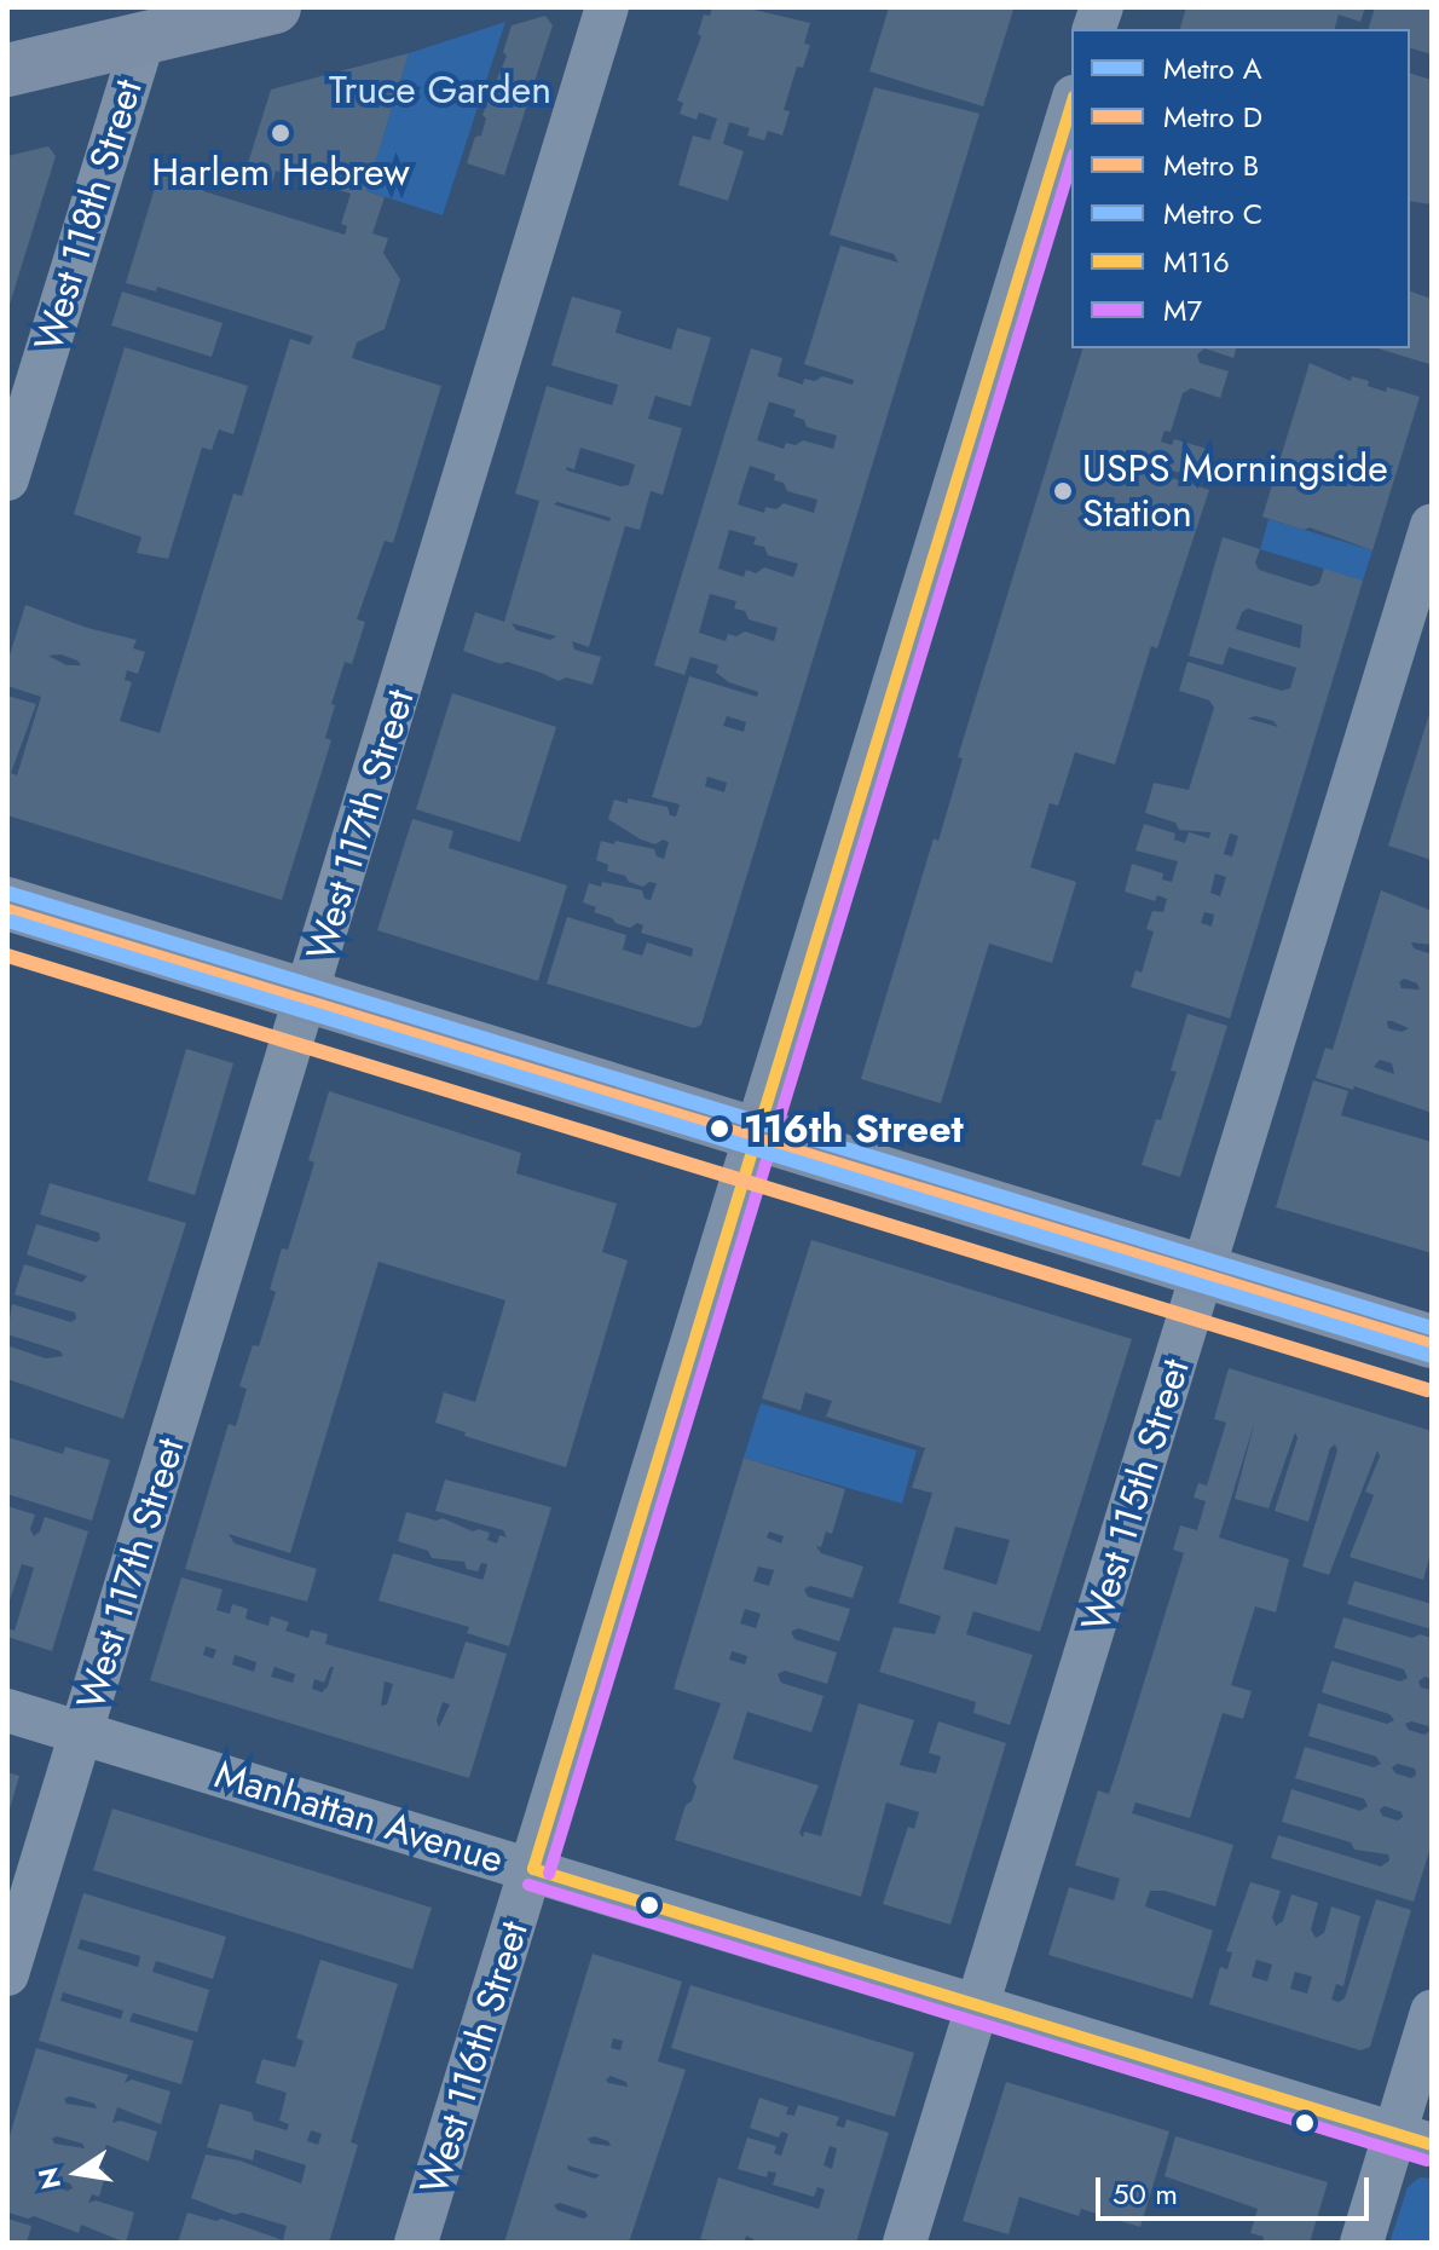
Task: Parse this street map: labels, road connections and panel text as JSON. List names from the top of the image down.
{
  "streets": {
    "street": [
      "West 118th Street",
      "West 117th Street",
      "West 115th Street",
      "Manhattan Avenue",
      "West 116th Street"
    ]
  },
  "crossings": [
    ["West 117th Street", "Manhattan Avenue"],
    ["West 115th Street", "Manhattan Avenue"],
    ["Manhattan Avenue", "West 116th Street"]
  ],
  "parks": ["Truce Garden"],
  "places": ["Harlem Hebrew", "USPS Morningside Station", "116th Street"],
  "lines": [
    "transit line M116",
    "transit line M7",
    "metro line A",
    "metro line D",
    "metro line C",
    "metro line B"
  ],
  "legend": [
    "Metro A",
    "Metro D",
    "Metro B",
    "Metro C",
    "M116",
    "M7"
  ],
  "scale_bar": "50 m",
  "north": "left"
}
